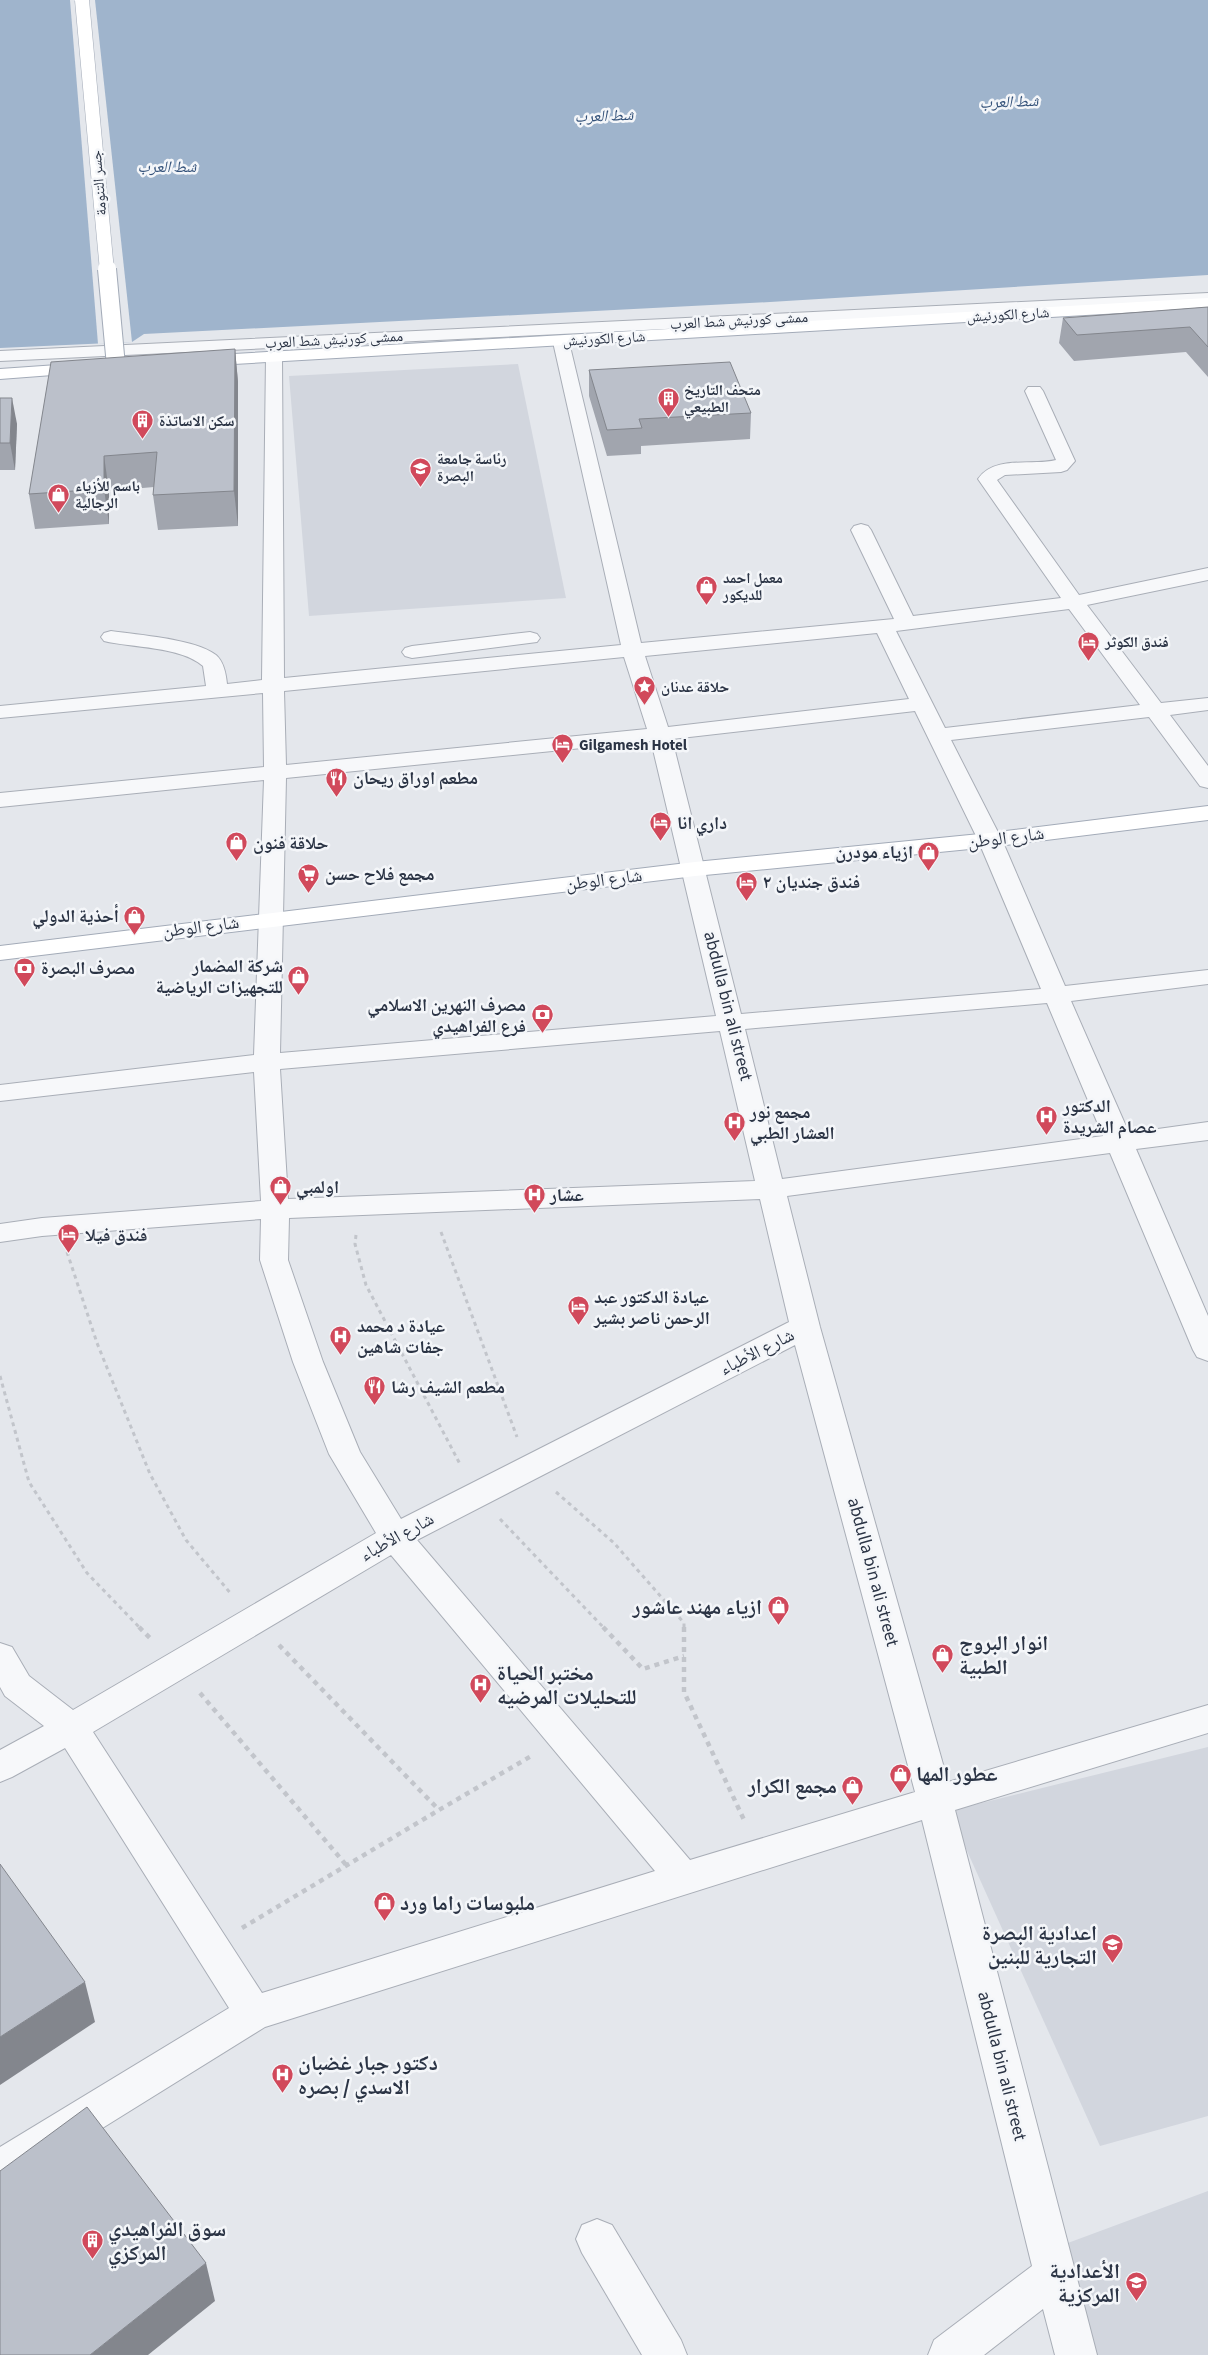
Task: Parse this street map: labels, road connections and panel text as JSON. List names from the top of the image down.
{
  "streets": {
    "main road": ["جسر التنومة", "شارع الكورنيش", "شارع الوطن"],
    "street": ["ممشى كورنيش شط العرب", "abdulla bin ali street", "شارع الأطباء"]
  },
  "crossings": [
    ["جسر التنومة", "شارع الكورنيش"],
    ["شارع الكورنيش", "abdulla bin ali street"],
    ["شارع الوطن", "abdulla bin ali street"],
    ["abdulla bin ali street", "شارع الأطباء"]
  ],
  "water": ["شط العرب"],
  "places": {
    "building": ["متحف التاريخ الطبيعي", "سكن الاساتذة", "سوق الفراهيدي المركزي"],
    "school or university": ["رئاسة جامعة البصرة", "اعدادية البصرة التجارية للبنين", "الأعدادية المركزية"],
    "shop": [
      "باسم للأزياء الرجالية",
      "معمل احمد للديكور",
      "حلاقة فنون",
      "ازياء مودرن",
      "أحذية الدولي",
      "شركة المضمار للتجهيزات الرياضية",
      "اولمبي",
      "ازياء مهند عاشور",
      "انوار البروج الطبية",
      "عطور المها",
      "مجمع الكرار",
      "ملبوسات راما ورد"
    ],
    "hotel": [
      "فندق الكوثر",
      "Gilgamesh Hotel",
      "داري انا",
      "فندق جنديان ٢",
      "فندق فيلا",
      "عيادة الدكتور عبد الرحمن ناصر بشير"
    ],
    "place": ["حلاقة عدنان"],
    "restaurant": ["مطعم اوراق ريحان", "مطعم الشيف رشا"],
    "supermarket": ["مجمع فلاح حسن"],
    "bank": ["مصرف البصرة", "مصرف النهرين الاسلامي فرع الفراهيدي"],
    "hospital": [
      "الدكتور عصام الشريدة",
      "مجمع نور العشار الطبي",
      "عشار",
      "عيادة د محمد جفات شاهين",
      "مختبر الحياة للتحليلات المرضيه",
      "دكتور جبار غضبان الاسدي / بصره"
    ]
  }
}
